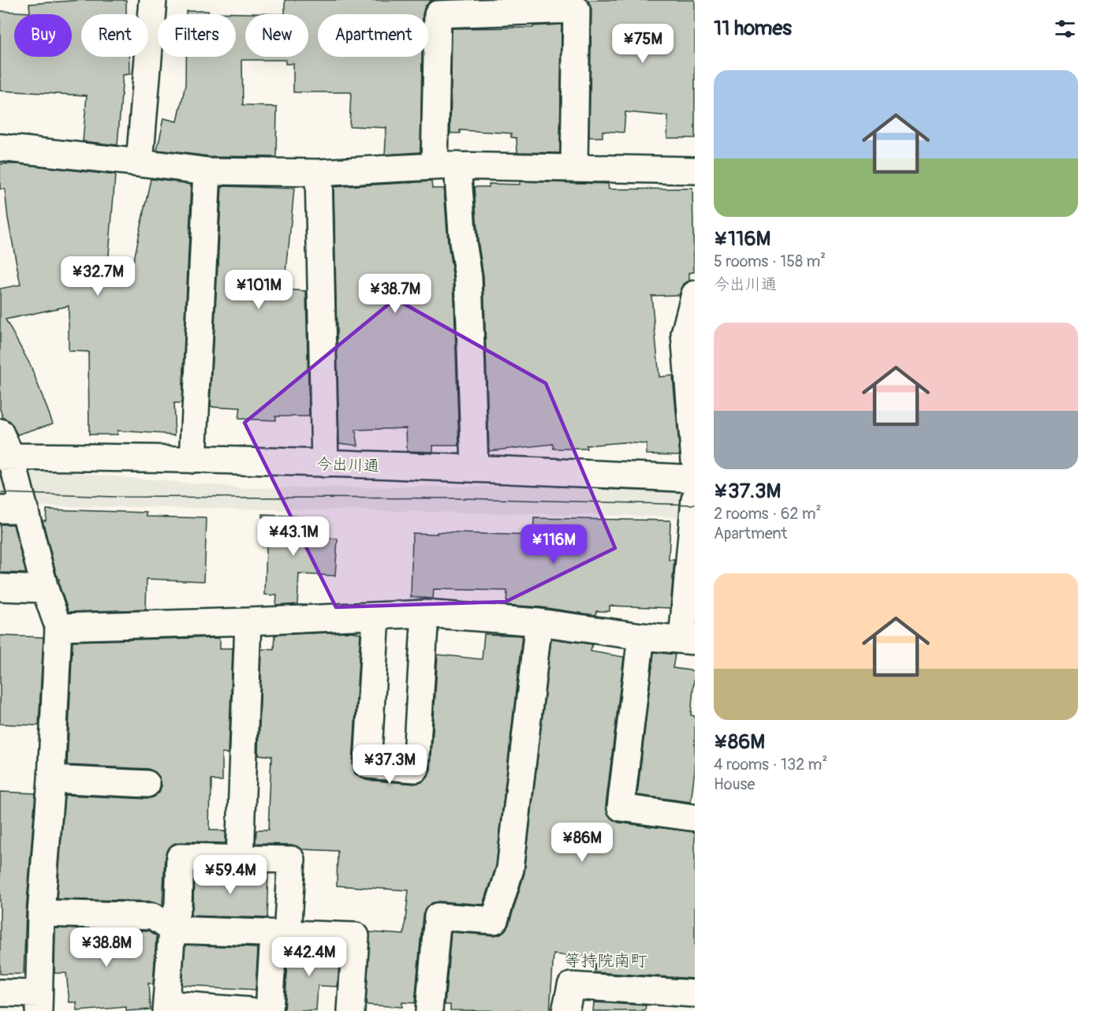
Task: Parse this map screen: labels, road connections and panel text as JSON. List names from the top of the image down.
{
  "streets": {
    "street": ["今出川通"]
  },
  "districts": ["等持院南町"],
  "page": {
    "heading": "11 homes",
    "chip": [
      "Buy",
      "Rent",
      "Filters",
      "New",
      "Apartment"
    ],
    "price": [
      "¥75M",
      "¥32.7M",
      "¥101M",
      "¥38.7M",
      "¥43.1M",
      "¥116M",
      "¥37.3M",
      "¥86M",
      "¥59.4M",
      "¥38.8M",
      "¥42.4M"
    ],
    "list": [
      {
        "name": "¥116M",
        "note": "5 rooms · 158 m² · 今出川通"
      },
      {
        "name": "¥37.3M",
        "note": "2 rooms · 62 m² · Apartment"
      },
      {
        "name": "¥86M",
        "note": "4 rooms · 132 m² · House"
      }
    ]
  }
}
